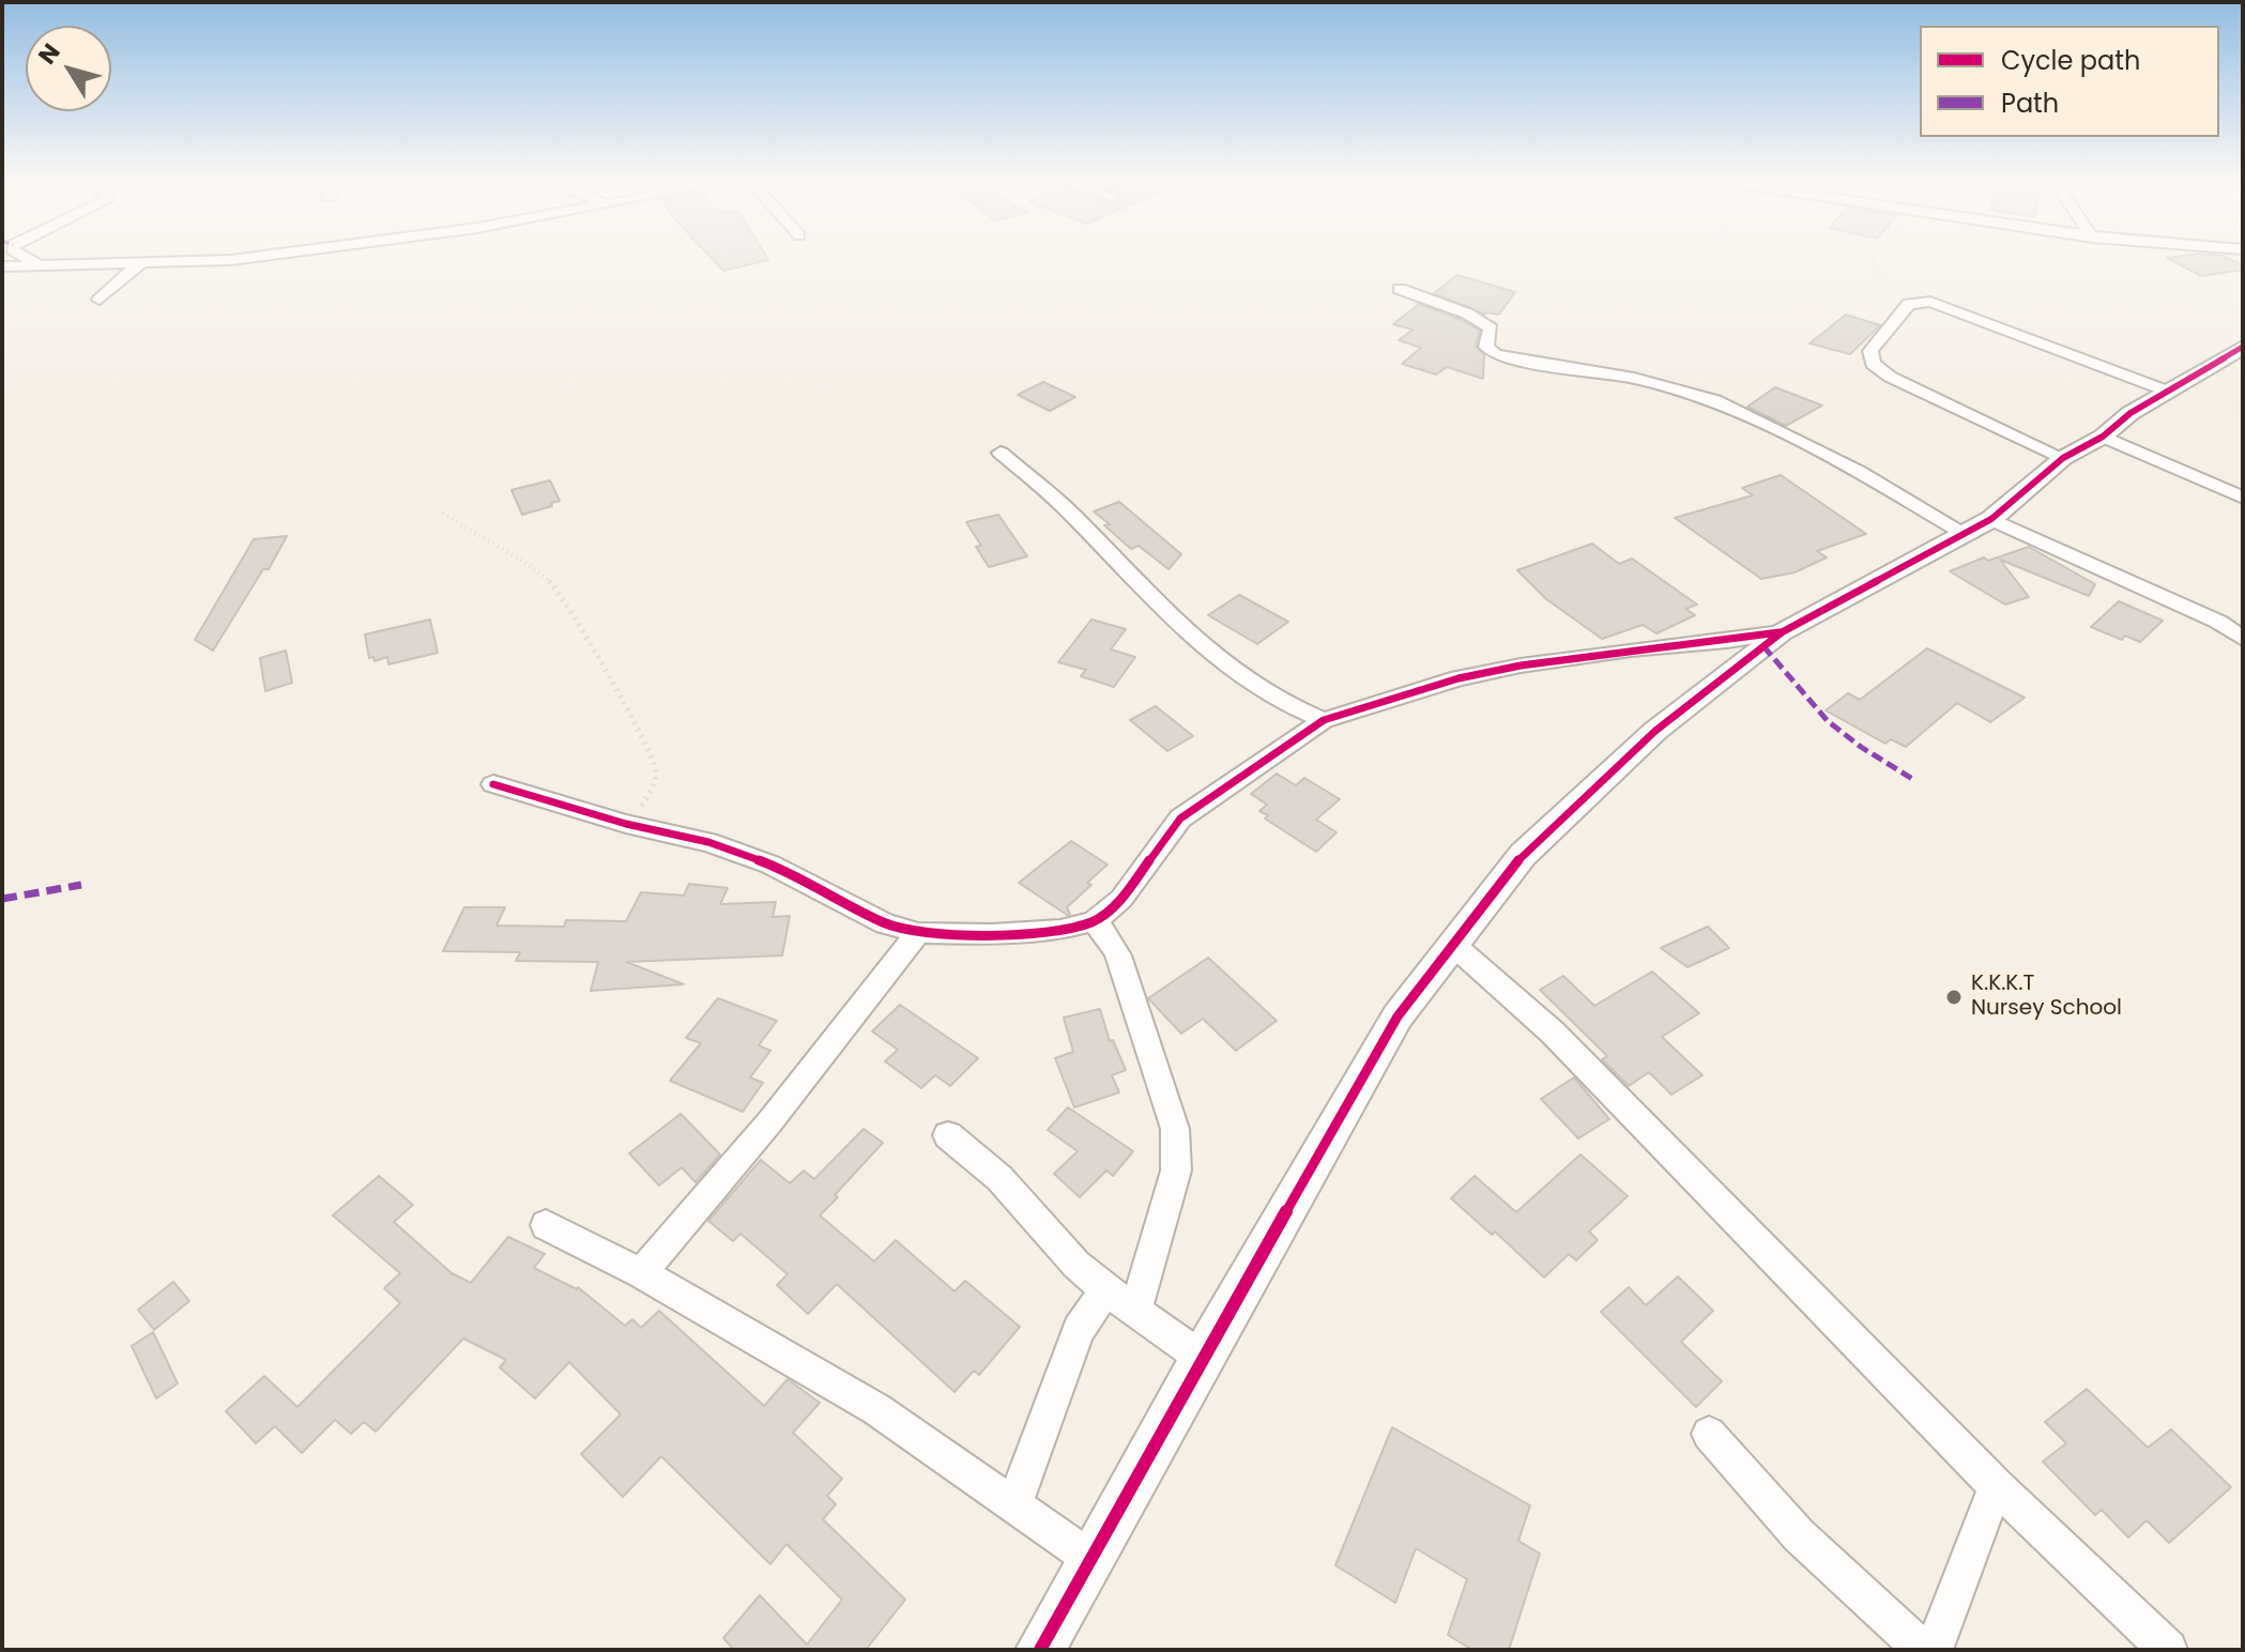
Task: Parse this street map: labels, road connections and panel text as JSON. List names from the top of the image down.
{
  "places": ["K.K.K.T Nursey School"],
  "legend": ["Cycle path", "Path"],
  "north": "top left"
}
